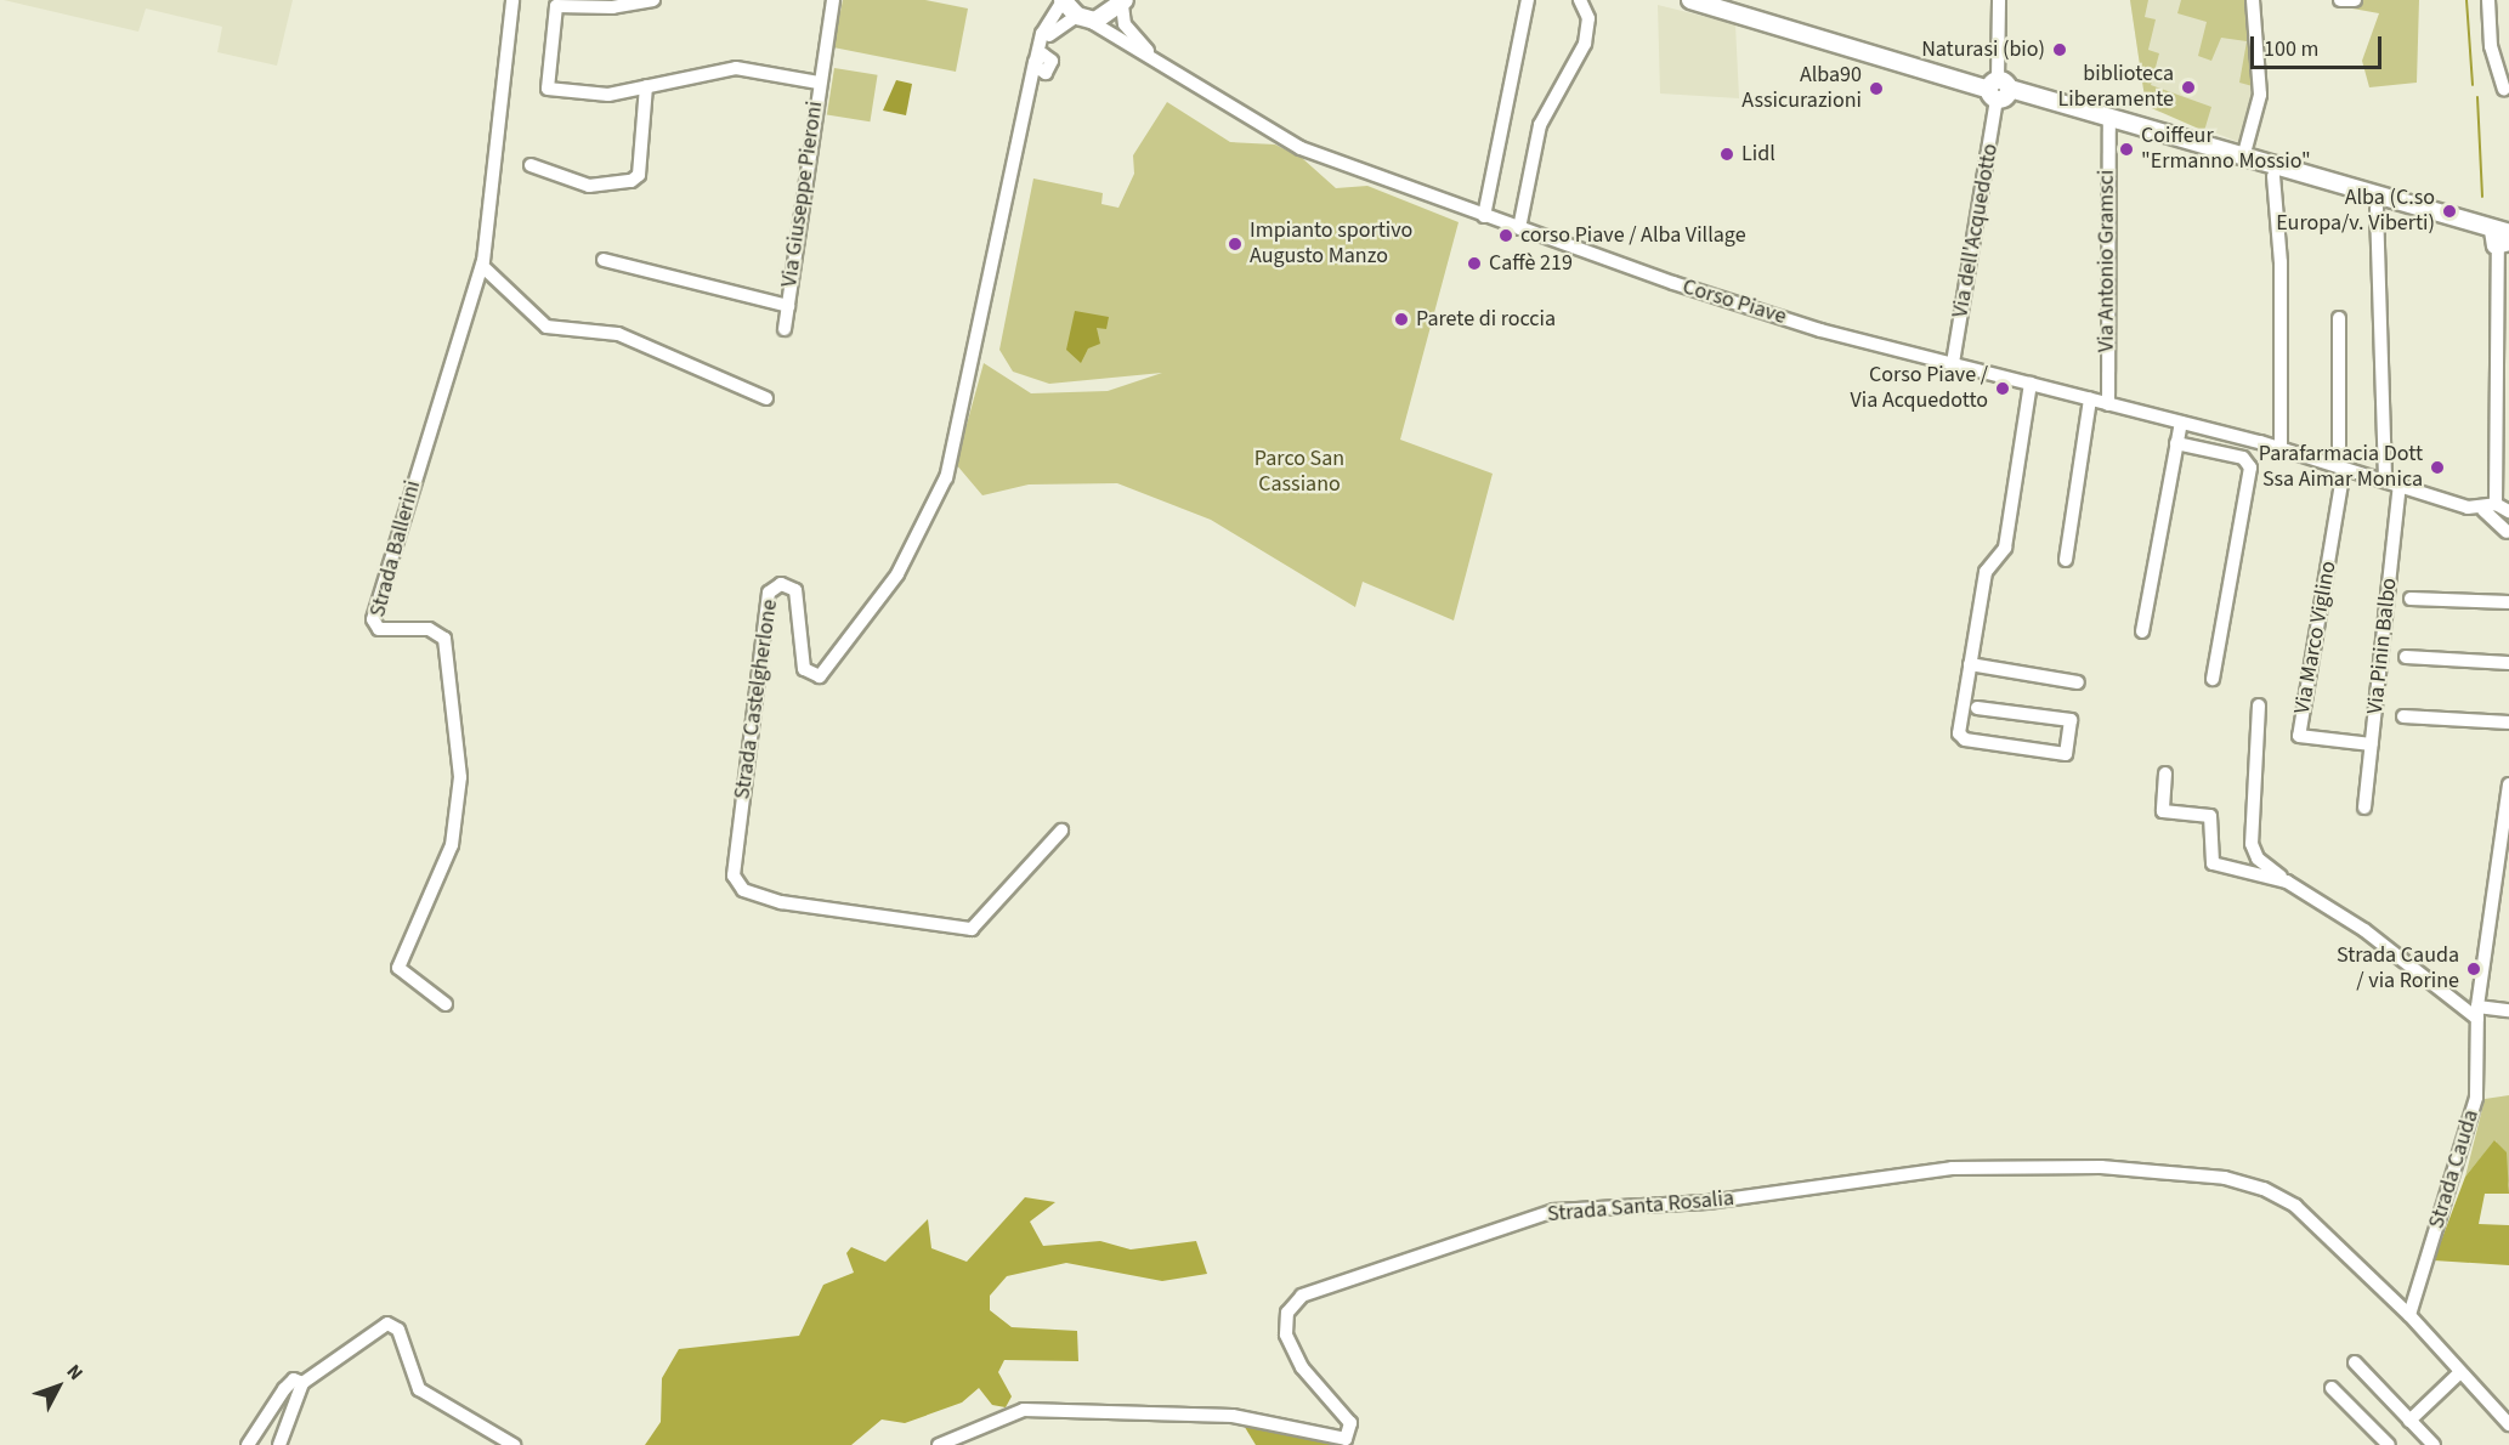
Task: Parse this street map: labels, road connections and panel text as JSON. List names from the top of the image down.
{
  "streets": {
    "street": [
      "Via Giuseppe Pieroni",
      "Via dell'Acquedotto",
      "Via Antonio Gramsci",
      "Corso Piave",
      "Strada Ballerini",
      "Via Marco Viglino",
      "Via Pinin Balbo",
      "Strada Castelgherlone",
      "Strada Cauda",
      "Strada Santa Rosalia"
    ]
  },
  "crossings": [
    ["Via dell'Acquedotto", "Corso Piave"],
    ["Via Antonio Gramsci", "Corso Piave"],
    ["Corso Piave", "Via Marco Viglino"],
    ["Corso Piave", "Via Pinin Balbo"],
    ["Via Marco Viglino", "Via Pinin Balbo"],
    ["Strada Cauda", "Strada Santa Rosalia"]
  ],
  "parks": ["Parco San Cassiano"],
  "places": [
    "Naturasi (bio)",
    "biblioteca Liberamente",
    "Alba90 Assicurazioni",
    "Coiffeur \"Ermanno Mossio\"",
    "Lidl",
    "Alba (C.so Europa/v. Viberti)",
    "corso Piave / Alba Village",
    "Impianto sportivo Augusto Manzo",
    "Caffè 219",
    "Parete di roccia",
    "Corso Piave / Via Acquedotto",
    "Parafarmacia Dott Ssa Aimar Monica",
    "Strada Cauda / via Rorine"
  ],
  "scale_bar": "100 m",
  "north": "top right"
}
